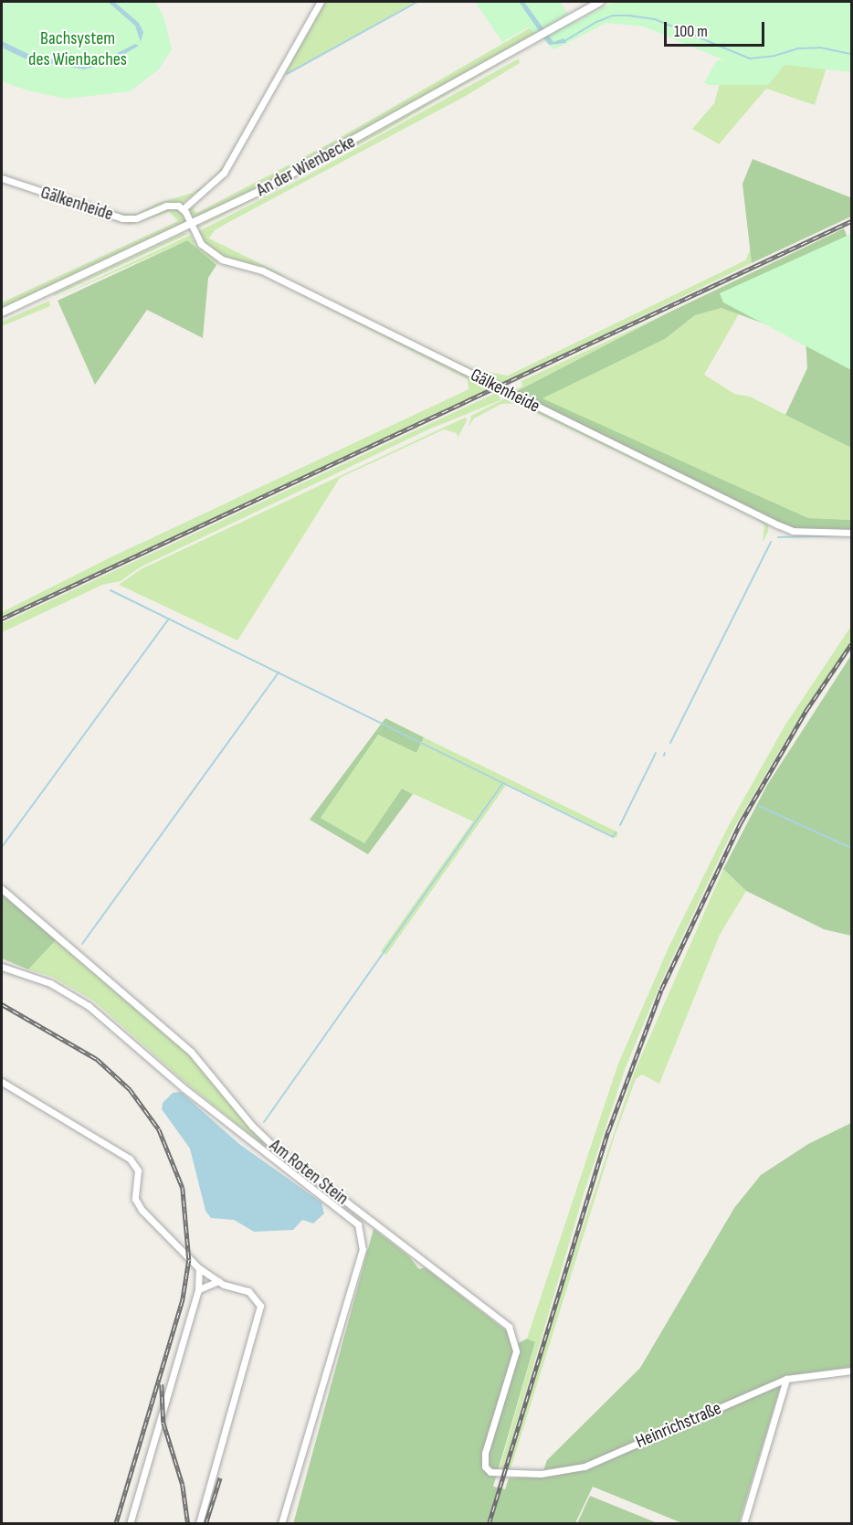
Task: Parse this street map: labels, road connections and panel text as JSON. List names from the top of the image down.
{
  "streets": {
    "street": [
      "An der Wienbecke",
      "Gälkenheide",
      "Am Roten Stein",
      "Heinrichstraße"
    ]
  },
  "crossings": [
    ["An der Wienbecke", "Gälkenheide"],
    ["Am Roten Stein", "Heinrichstraße"]
  ],
  "parks": ["Bachsystem des Wienbaches"],
  "scale_bar": "100 m"
}
